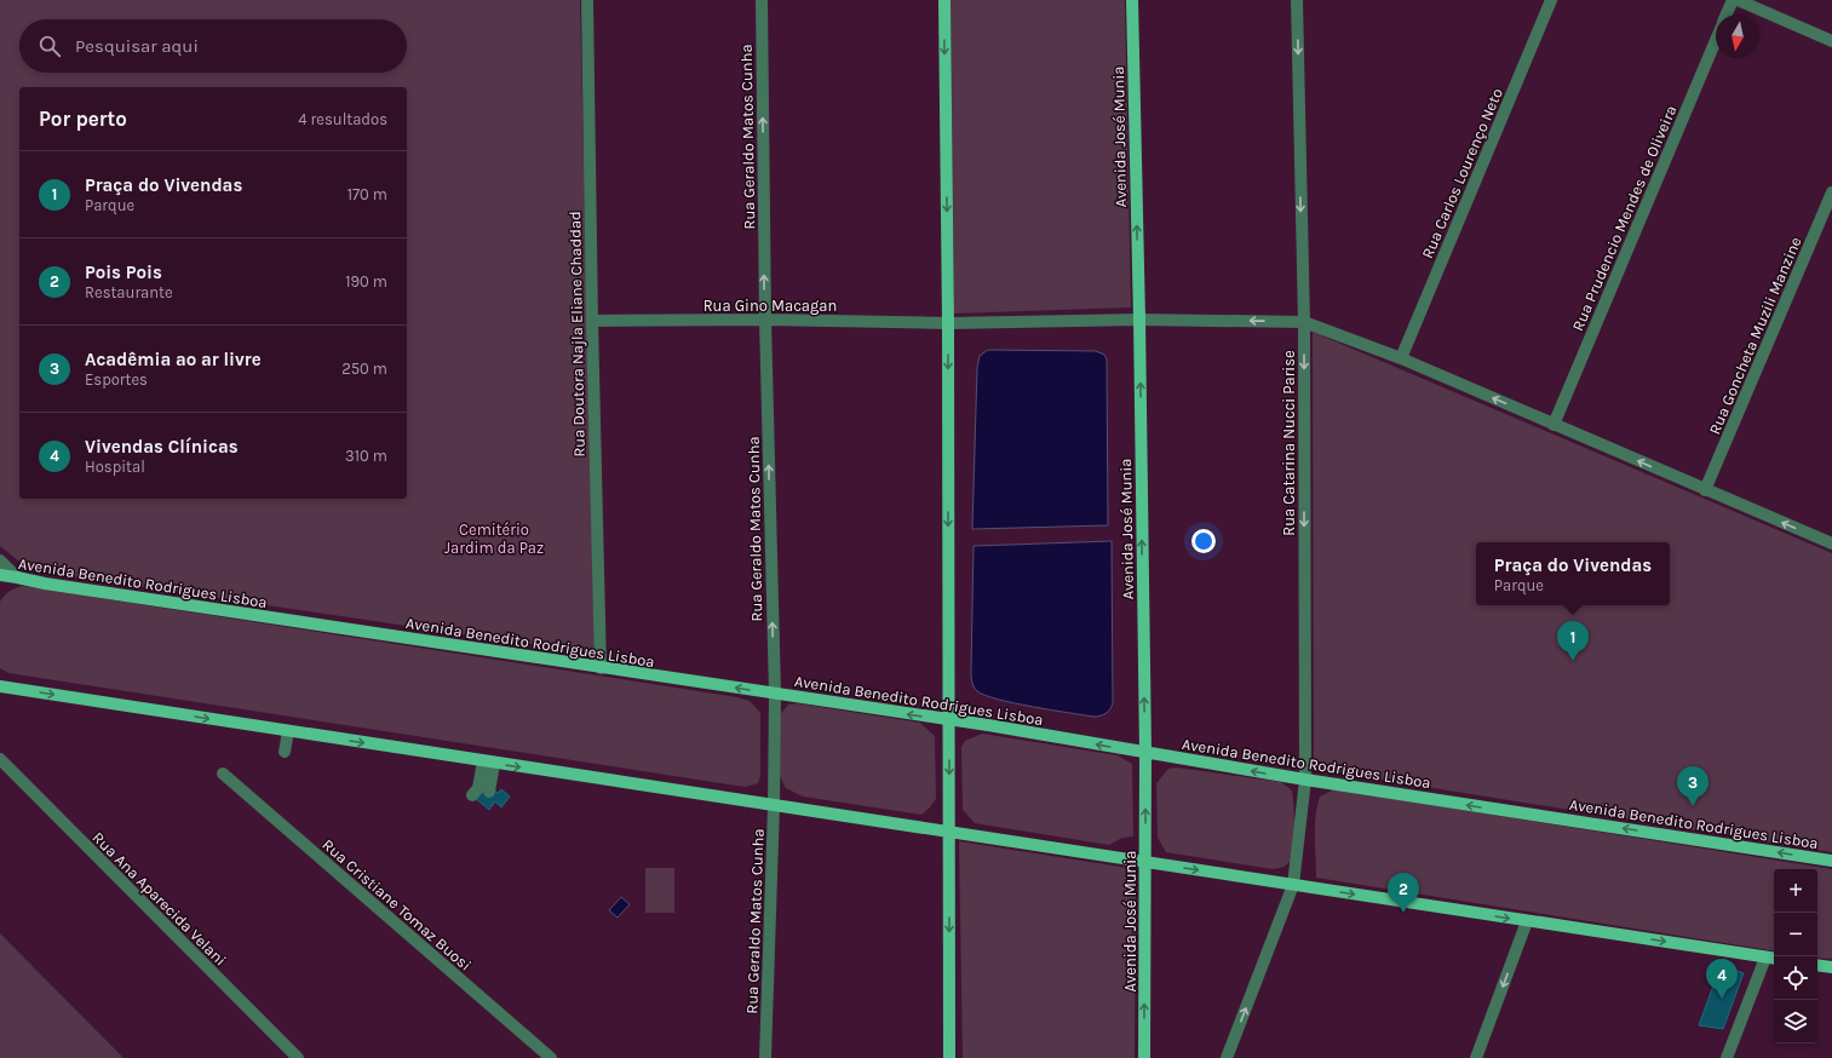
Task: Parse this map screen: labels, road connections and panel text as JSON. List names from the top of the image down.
{
  "streets": {
    "main road": ["Avenida José Munia", "Avenida Benedito Rodrigues Lisboa"],
    "street": [
      "Rua Geraldo Matos Cunha",
      "Rua Carlos Lourenço Neto",
      "Rua Prudencio Mendes de Oliveira",
      "Rua Gino Macagan",
      "Rua Doutora Najla Eliane Chaddad",
      "Rua Goncheta Muzili Manzine",
      "Rua Catarina Nucci Parise",
      "Rua Ana Aparecida Velani",
      "Rua Cristiane Tomaz Buosi"
    ]
  },
  "crossings": [
    ["Rua Geraldo Matos Cunha", "Rua Gino Macagan"],
    ["Rua Geraldo Matos Cunha", "Avenida Benedito Rodrigues Lisboa"],
    ["Avenida José Munia", "Rua Gino Macagan"],
    ["Avenida José Munia", "Avenida Benedito Rodrigues Lisboa"],
    ["Rua Carlos Lourenço Neto", "Rua Gino Macagan"],
    ["Rua Prudencio Mendes de Oliveira", "Rua Gino Macagan"],
    ["Rua Gino Macagan", "Rua Doutora Najla Eliane Chaddad"],
    ["Rua Gino Macagan", "Rua Goncheta Muzili Manzine"],
    ["Rua Gino Macagan", "Rua Catarina Nucci Parise"],
    ["Rua Doutora Najla Eliane Chaddad", "Avenida Benedito Rodrigues Lisboa"],
    ["Rua Catarina Nucci Parise", "Avenida Benedito Rodrigues Lisboa"]
  ],
  "one_way": ["Rua Geraldo Matos Cunha", "Avenida José Munia", "Rua Gino Macagan"],
  "parks": ["Cemitério Jardim da Paz"],
  "north": "bottom",
  "page": {
    "search": "Pesquisar aqui",
    "heading": ["Por perto", "4 resultados"],
    "list": [
      {
        "mark": "1",
        "name": "Praça do Vivendas",
        "note": "Parque",
        "value": "170 m"
      },
      {
        "mark": "2",
        "name": "Pois Pois",
        "note": "Restaurante",
        "value": "190 m"
      },
      {
        "mark": "3",
        "name": "Acadêmia ao ar livre",
        "note": "Esportes",
        "value": "250 m"
      },
      {
        "mark": "4",
        "name": "Vivendas Clínicas",
        "note": "Hospital",
        "value": "310 m"
      }
    ],
    "popup": ["Praça do Vivendas", "Parque"],
    "pins": [
      "1",
      "3",
      "2",
      "4"
    ],
    "map_buttons": ["+", "−"]
  }
}
